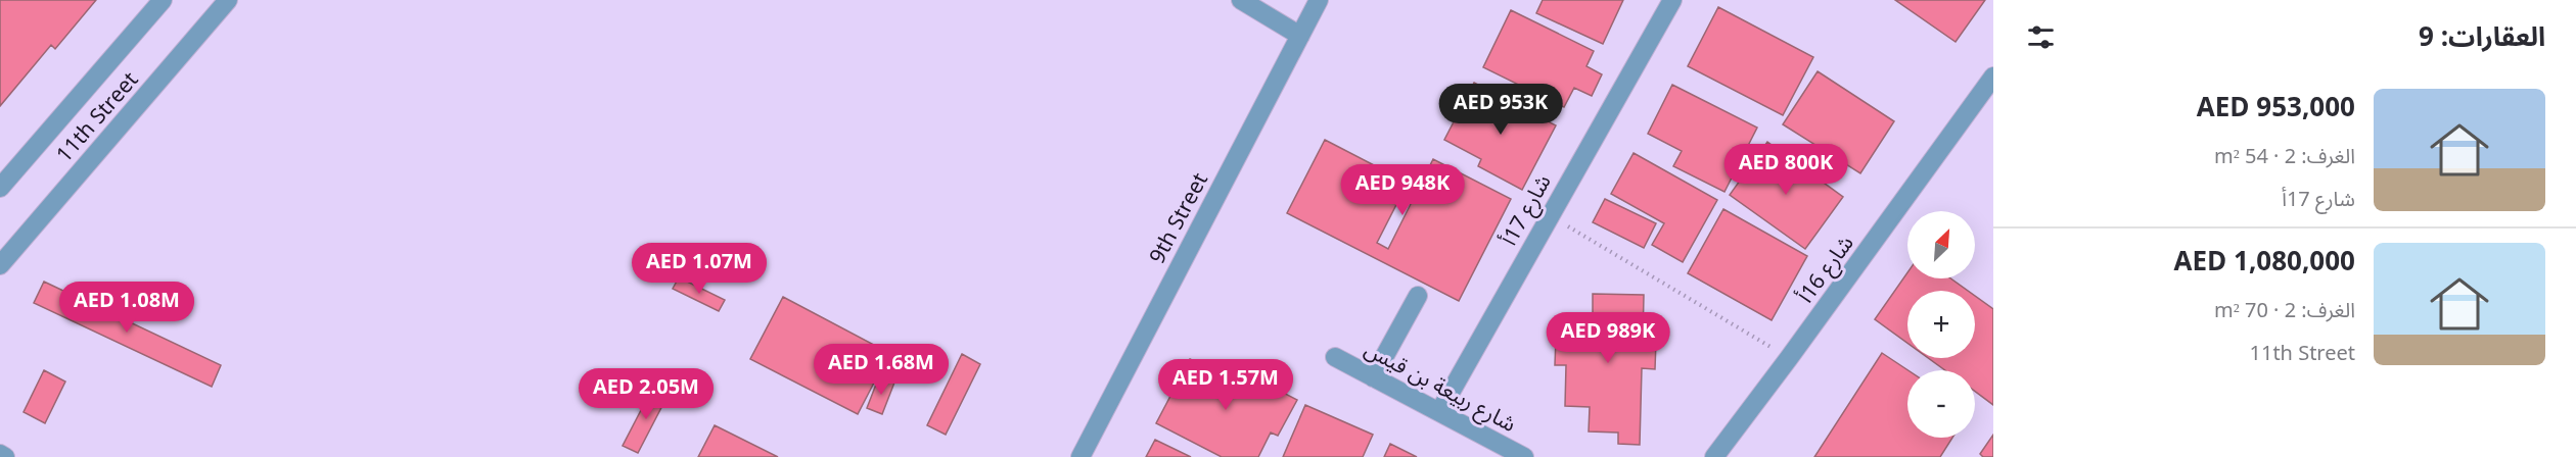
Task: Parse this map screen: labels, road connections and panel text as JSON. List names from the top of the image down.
{
  "streets": {
    "street": [
      "11th Street",
      "شارع 17أ",
      "9th Street",
      "شارع 16أ",
      "شارع ربيعة بن قيس"
    ]
  },
  "crossings": [
    ["شارع 17أ", "شارع ربيعة بن قيس"]
  ],
  "north": "top right",
  "page": {
    "heading": "العقارات: 9",
    "list": [
      {
        "name": "AED 953,000",
        "note": "الغرف: 2 · 54 m² · شارع 17أ"
      },
      {
        "name": "AED 1,080,000",
        "note": "الغرف: 2 · 70 m² · 11th Street"
      }
    ],
    "price": [
      "AED 953K",
      "AED 800K",
      "AED 948K",
      "AED 1.07M",
      "AED 1.08M",
      "AED 989K",
      "AED 1.68M",
      "AED 1.57M",
      "AED 2.05M"
    ],
    "map_buttons": ["+", "−"]
  }
}
